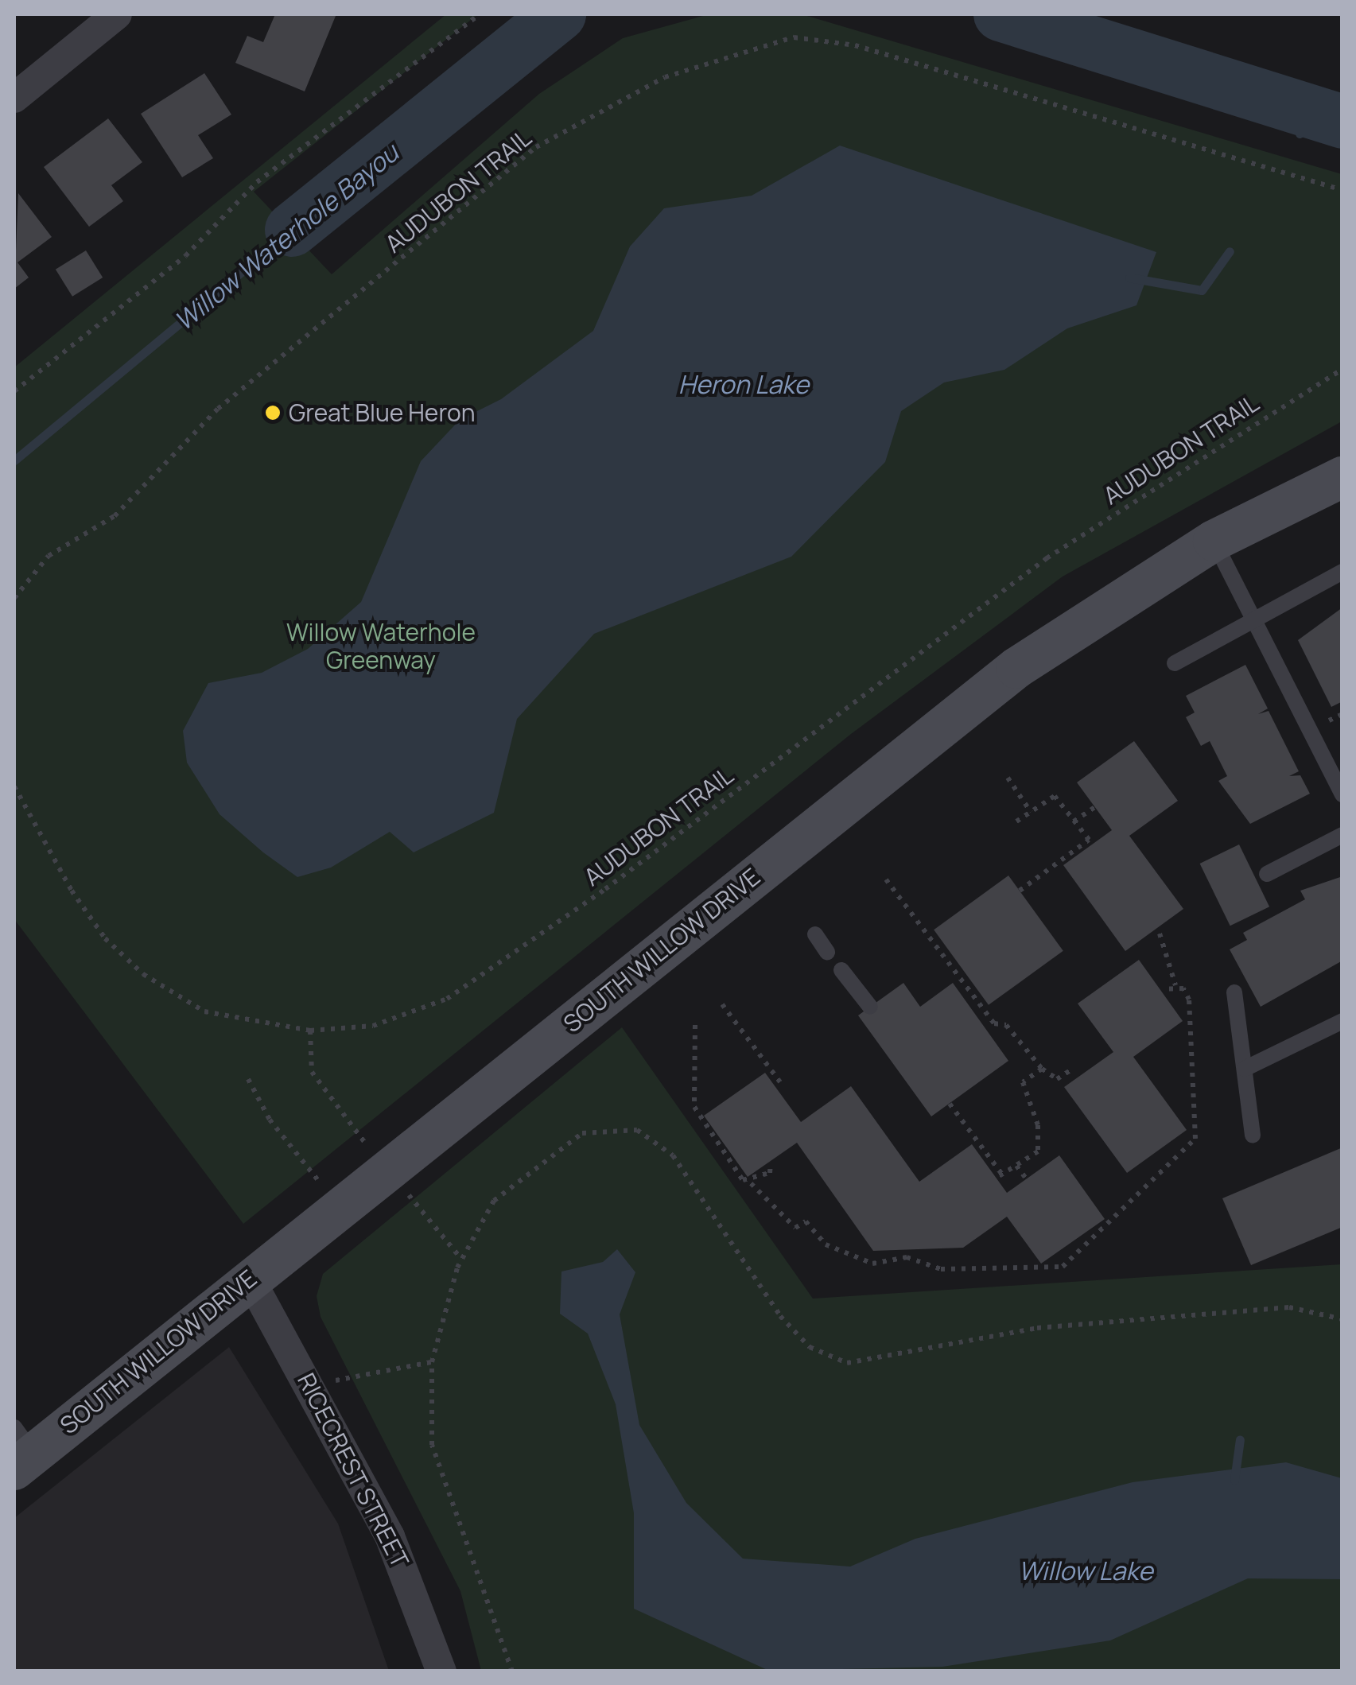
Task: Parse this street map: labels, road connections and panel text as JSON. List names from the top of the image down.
{
  "streets": {
    "street": ["SOUTH WILLOW DRIVE", "RICECREST STREET"],
    "path": ["AUDUBON TRAIL"]
  },
  "crossings": [
    ["SOUTH WILLOW DRIVE", "RICECREST STREET"]
  ],
  "water": ["Willow Waterhole Bayou", "Heron Lake", "Willow Lake"],
  "parks": ["Willow Waterhole Greenway"],
  "places": ["Great Blue Heron"]
}
